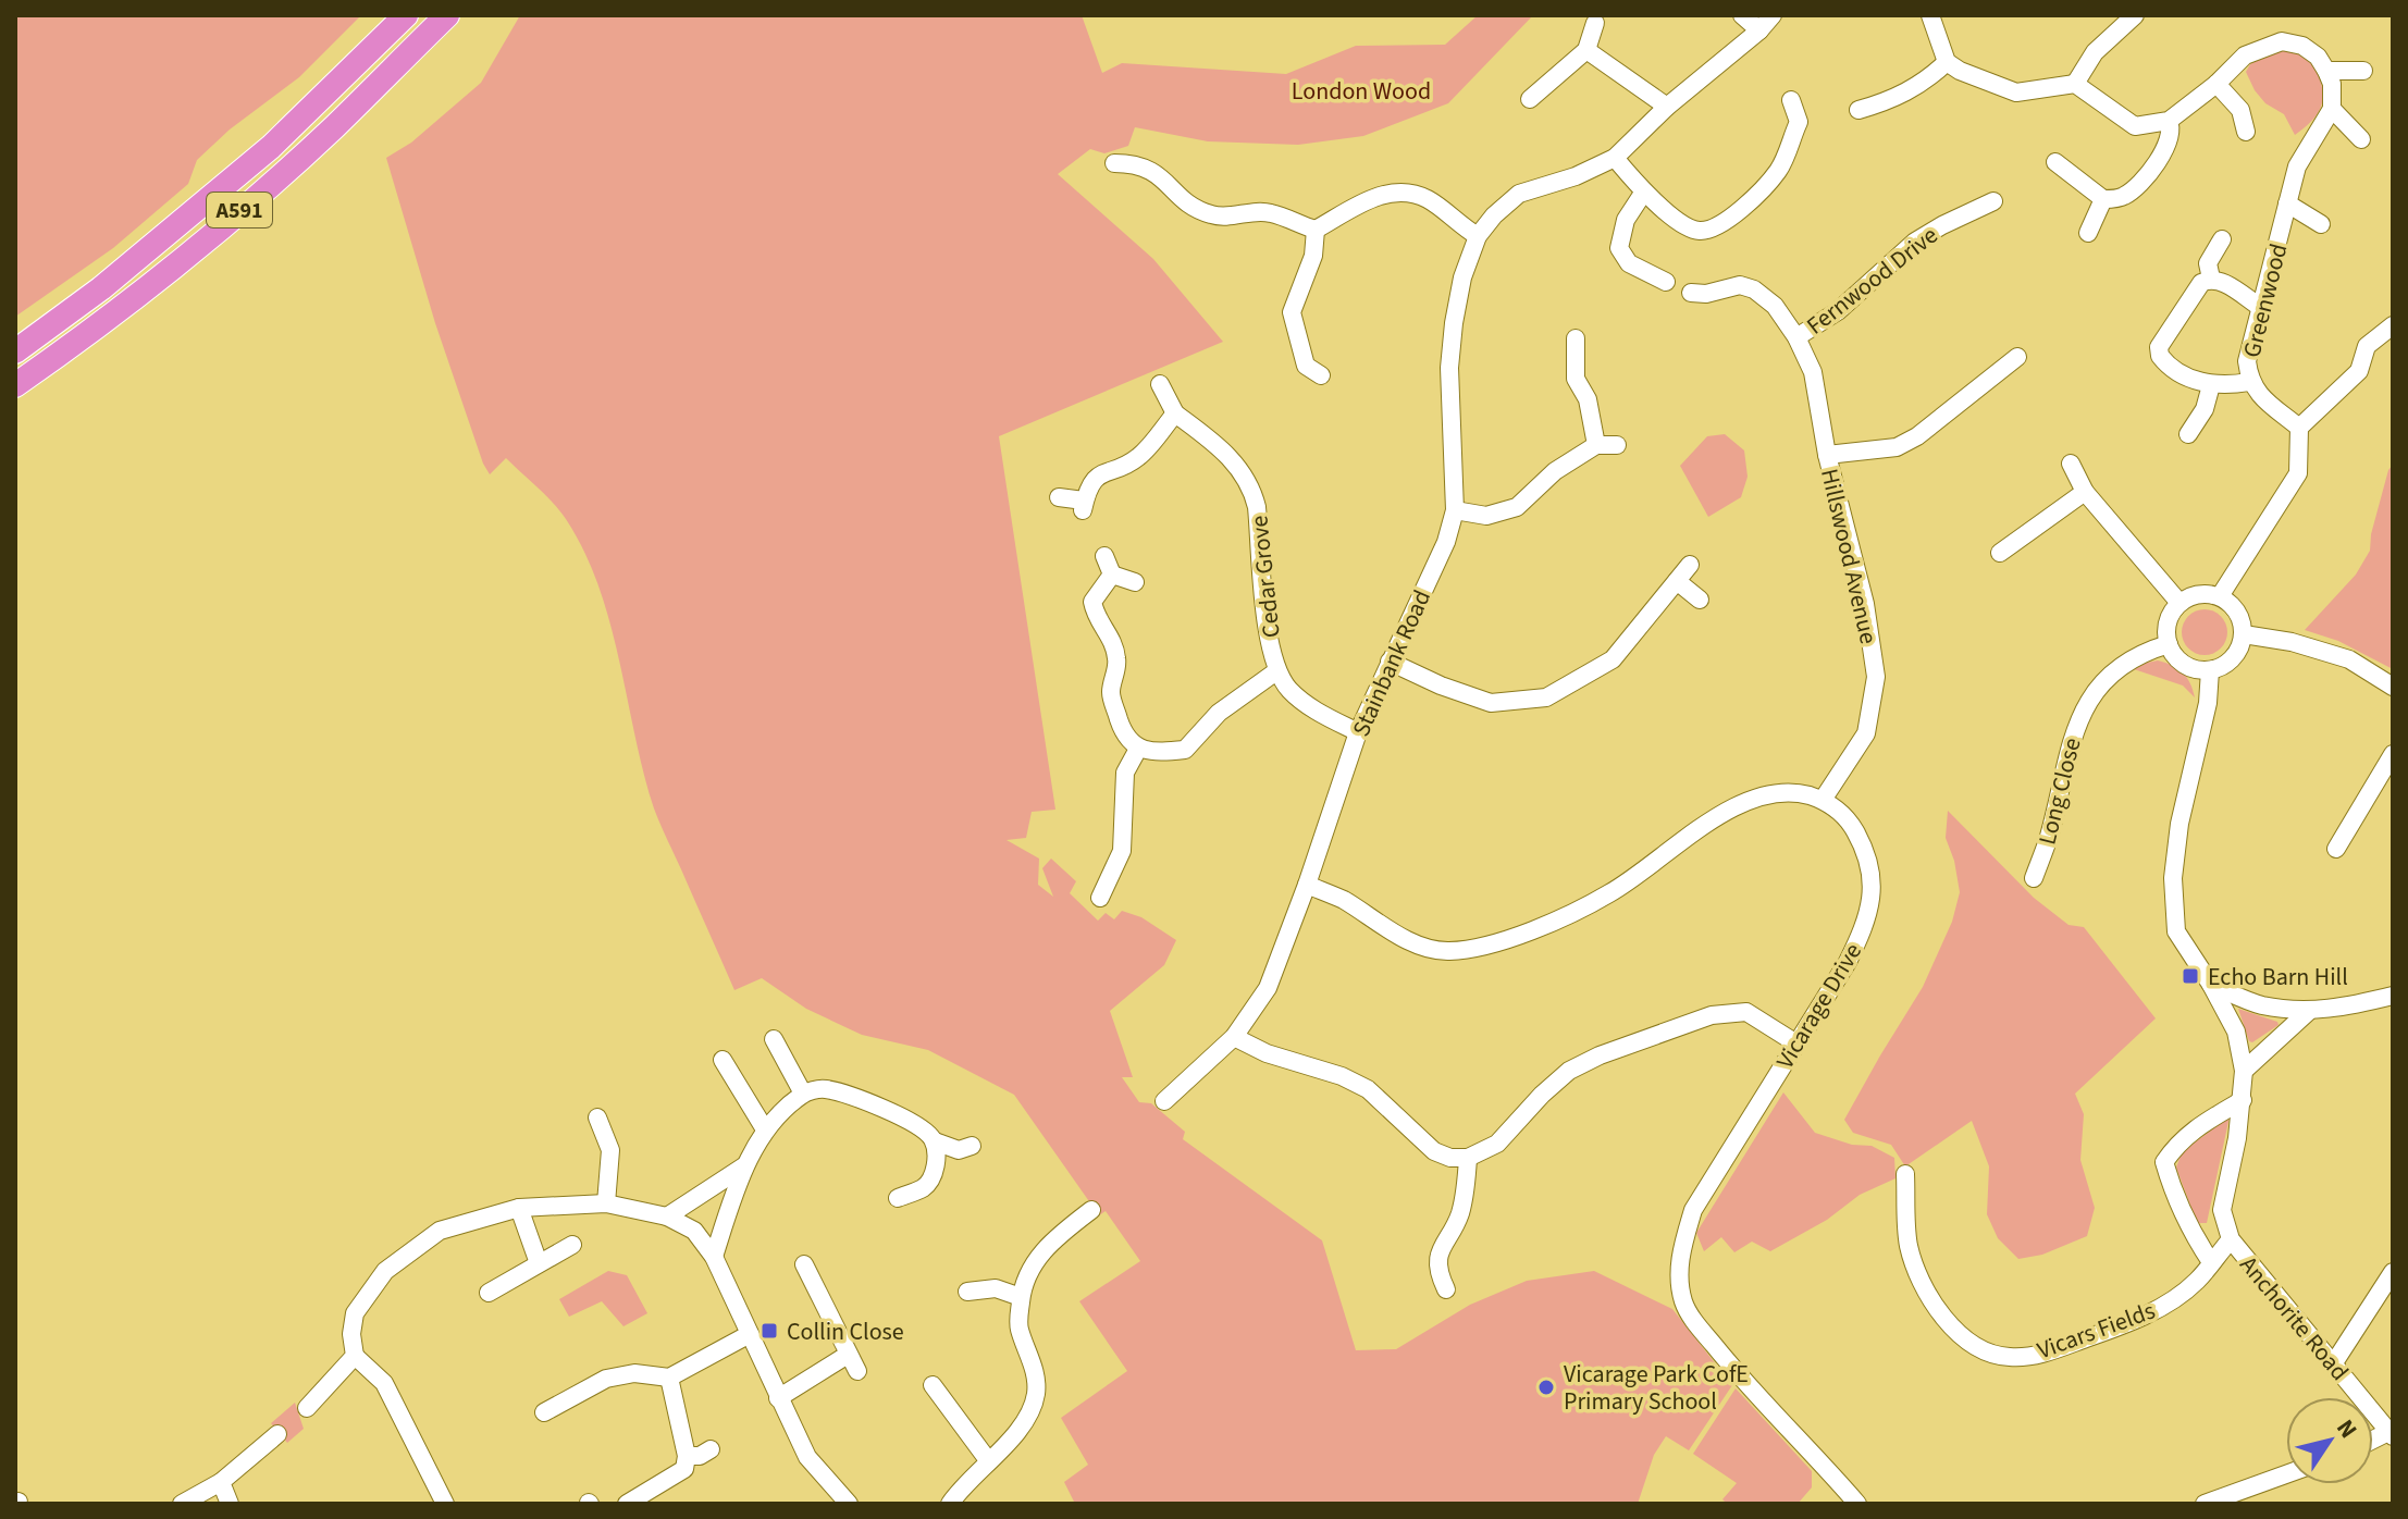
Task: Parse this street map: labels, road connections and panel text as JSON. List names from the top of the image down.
{
  "streets": {
    "highway": ["A591"],
    "street": [
      "Fernwood Drive",
      "Greenwood",
      "Hillswood Avenue",
      "Cedar Grove",
      "Stainbank Road",
      "Long Close",
      "Vicarage Drive",
      "Anchorite Road",
      "Vicars Fields"
    ]
  },
  "crossings": [
    ["Fernwood Drive", "Hillswood Avenue"],
    ["Hillswood Avenue", "Vicarage Drive"],
    ["Cedar Grove", "Stainbank Road"],
    ["Anchorite Road", "Vicars Fields"]
  ],
  "parks": ["London Wood"],
  "places": {
    "transit": ["Echo Barn Hill", "Collin Close"],
    "other": ["Vicarage Park CofE Primary School"]
  },
  "north": "top right"
}
